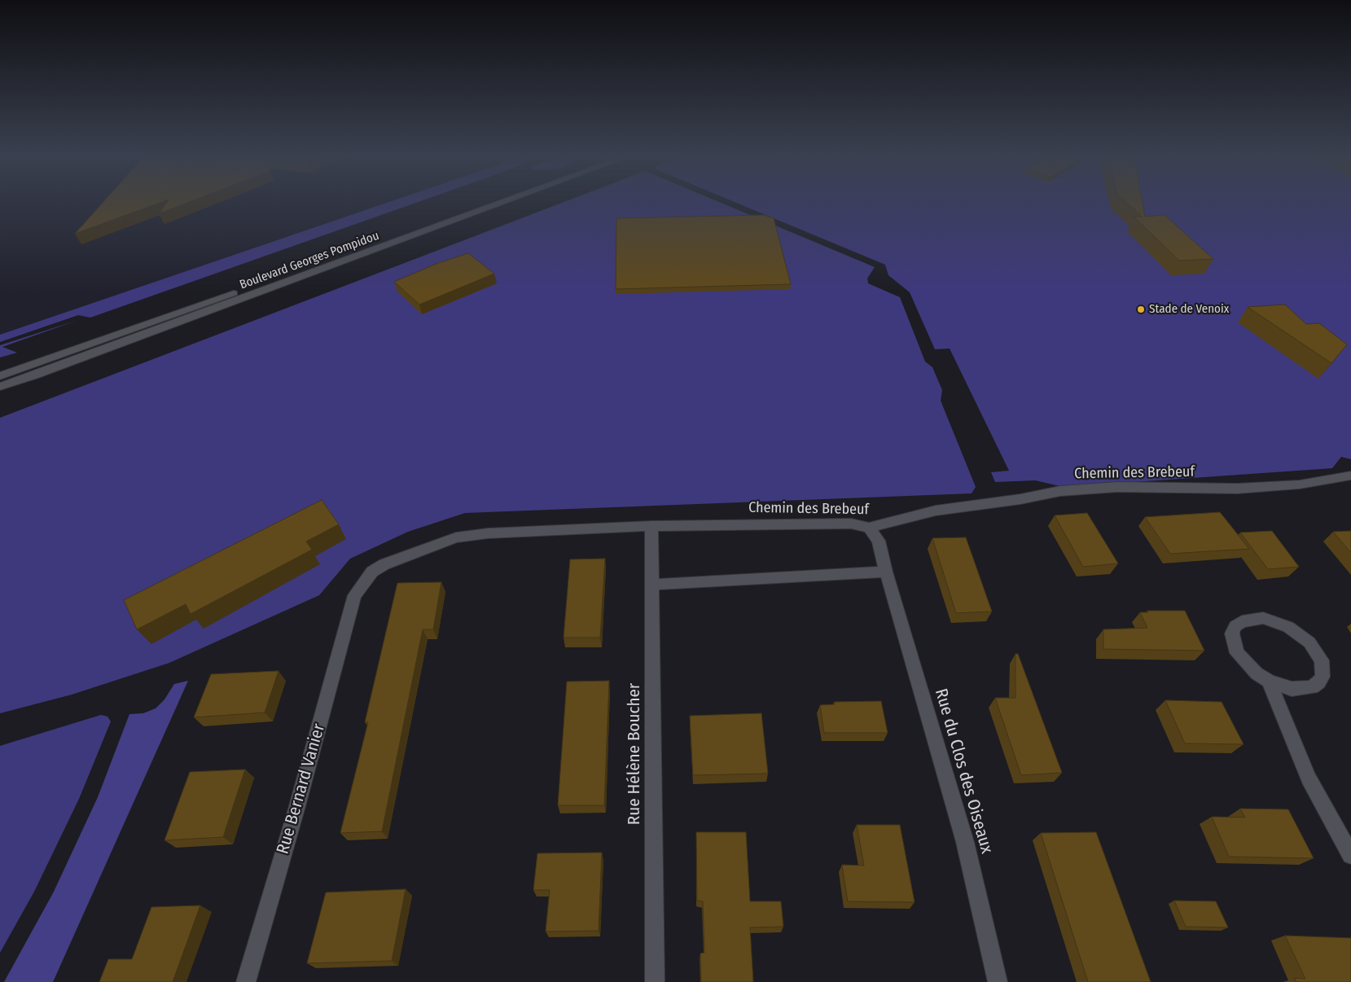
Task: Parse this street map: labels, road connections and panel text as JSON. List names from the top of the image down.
{
  "streets": {
    "street": [
      "Boulevard Georges Pompidou",
      "Chemin des Brebeuf",
      "Rue Hélène Boucher",
      "Rue du Clos des Oiseaux",
      "Rue Bernard Vanier"
    ]
  },
  "crossings": [
    ["Chemin des Brebeuf", "Rue Hélène Boucher"],
    ["Chemin des Brebeuf", "Rue du Clos des Oiseaux"],
    ["Chemin des Brebeuf", "Rue Bernard Vanier"]
  ],
  "places": ["Stade de Venoix"]
}
